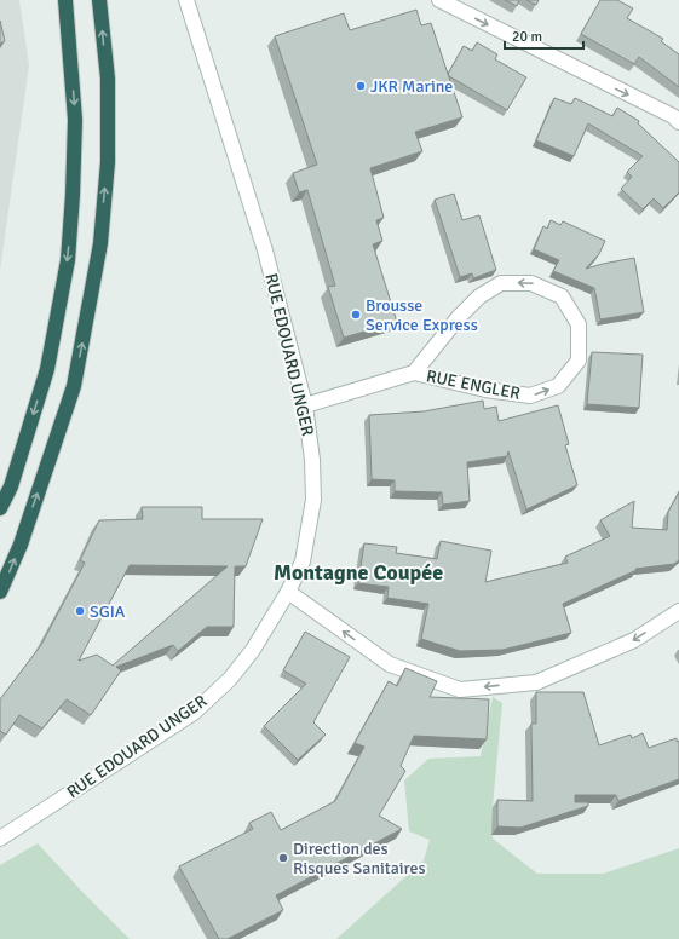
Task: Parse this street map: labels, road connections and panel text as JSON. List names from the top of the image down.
{
  "streets": {
    "street": ["RUE EDOUARD UNGER", "RUE ENGLER"]
  },
  "crossings": [
    ["RUE EDOUARD UNGER", "RUE ENGLER"]
  ],
  "districts": ["Montagne Coupée"],
  "places": [
    "JKR Marine",
    "Brousse Service Express",
    "SGIA",
    "Direction des Risques Sanitaires"
  ],
  "scale_bar": "20 m"
}
